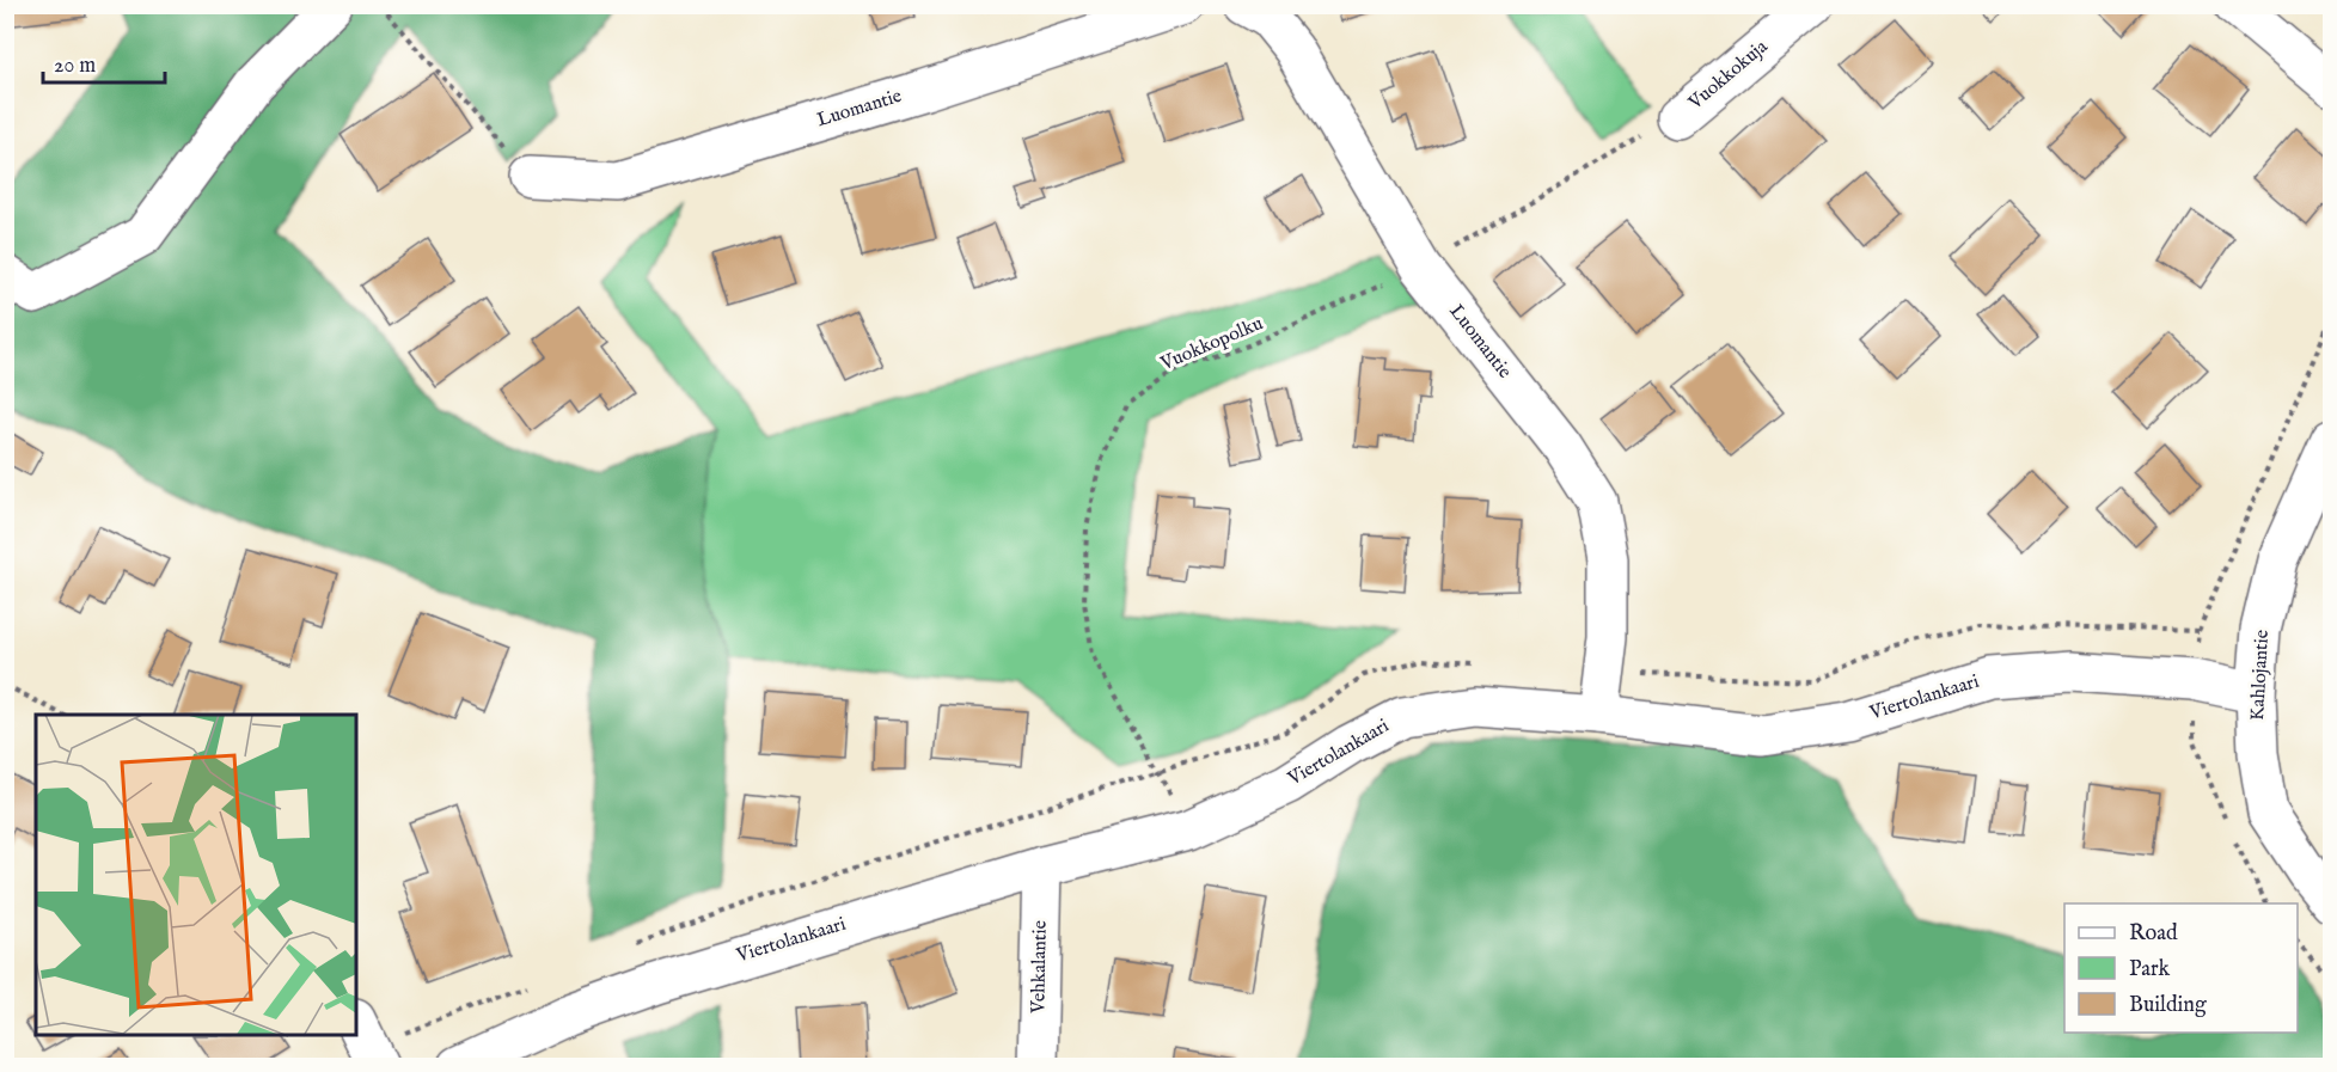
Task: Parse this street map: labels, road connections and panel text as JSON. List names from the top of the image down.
{
  "streets": {
    "street": [
      "Vuokkokuja",
      "Luomantie",
      "Kahlojantie",
      "Viertolankaari",
      "Vehkalantie"
    ],
    "path": ["Vuokkopolku"]
  },
  "crossings": [
    ["Vuokkokuja", "Vuokkopolku"],
    ["Luomantie", "Vuokkopolku"],
    ["Luomantie", "Viertolankaari"],
    ["Vuokkopolku", "Viertolankaari"],
    ["Kahlojantie", "Viertolankaari"],
    ["Viertolankaari", "Vehkalantie"]
  ],
  "legend": ["Road", "Park", "Building"],
  "scale_bar": "20 m"
}
